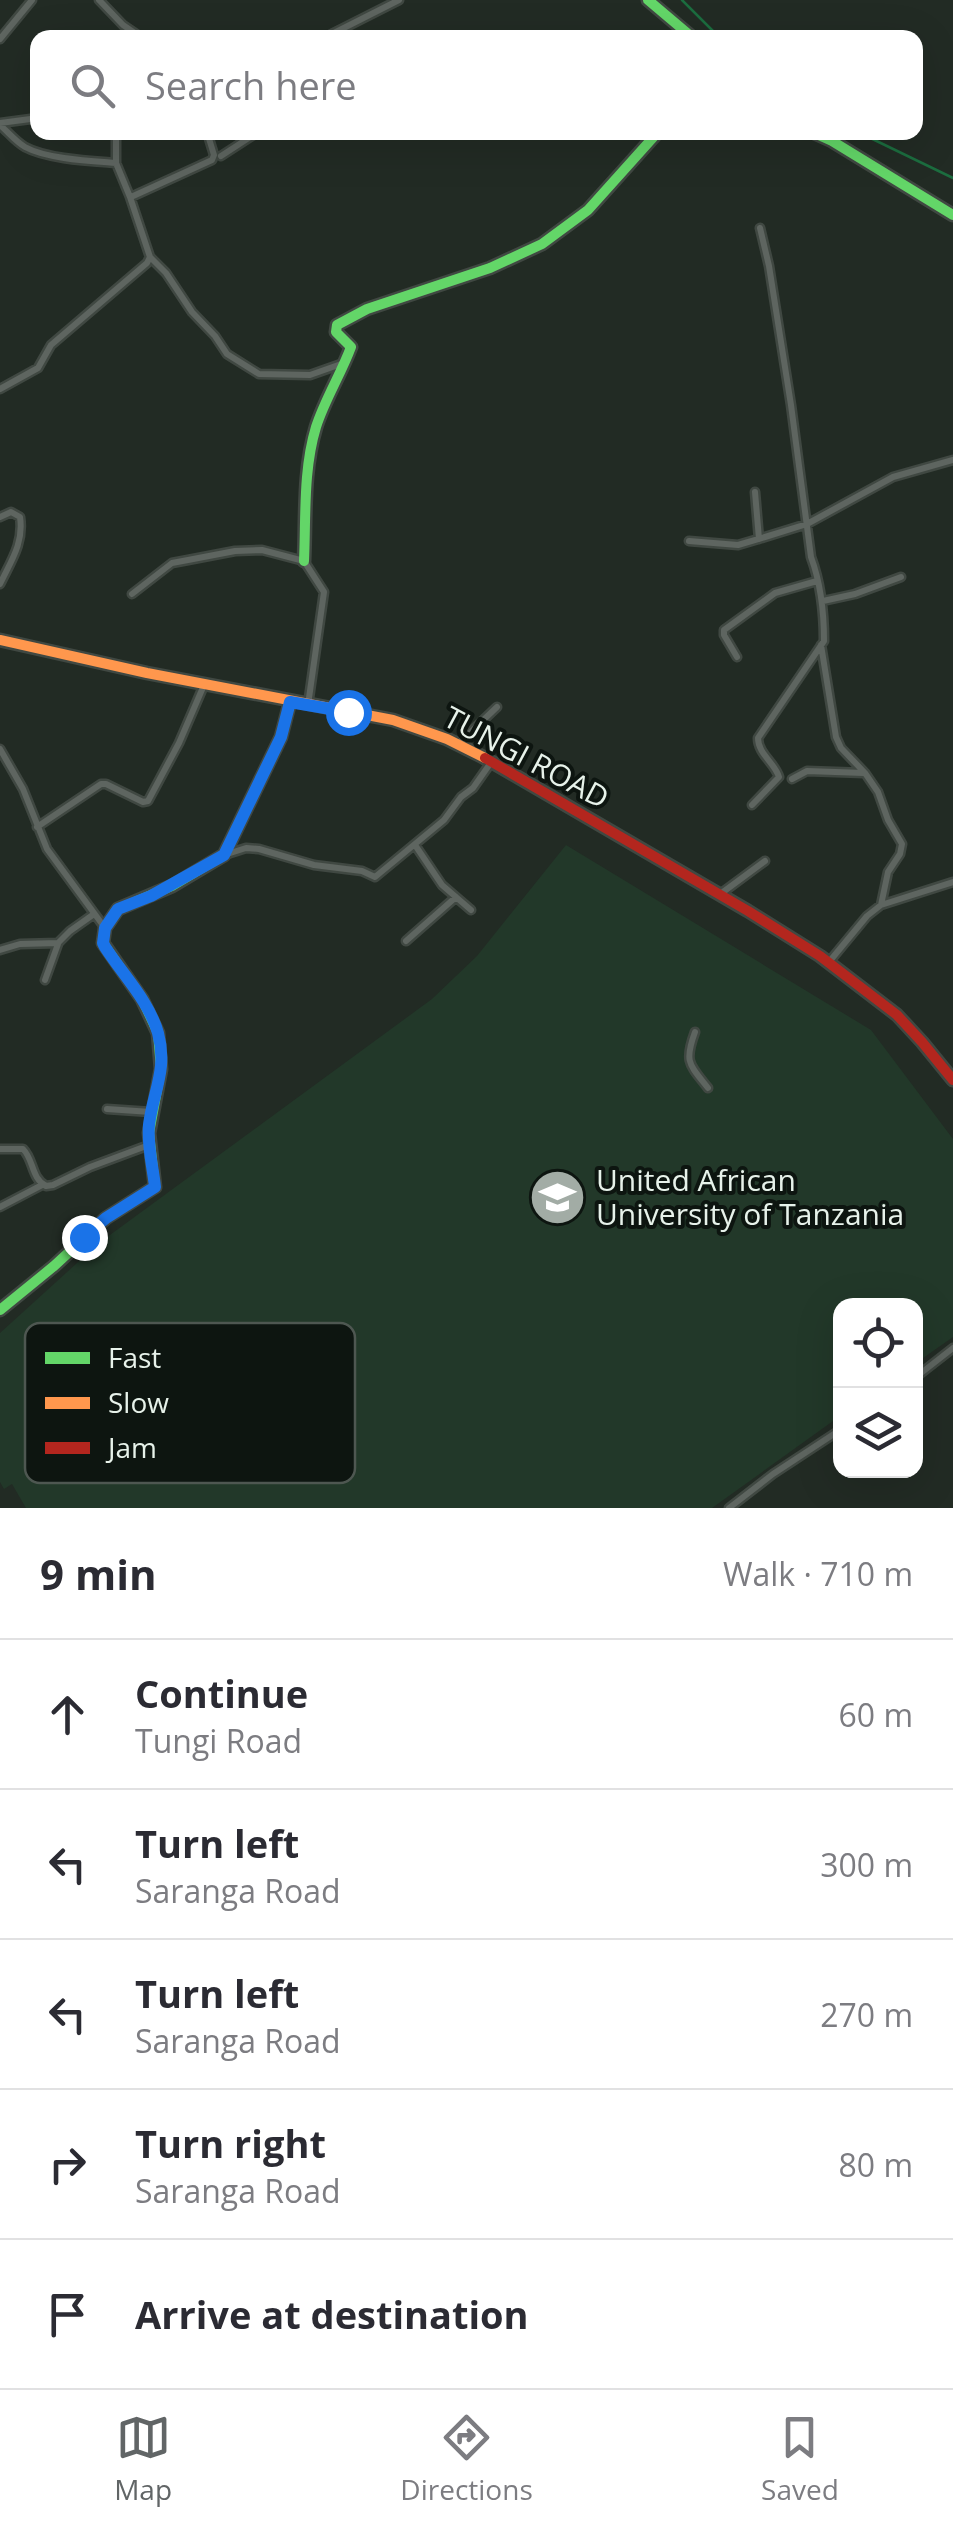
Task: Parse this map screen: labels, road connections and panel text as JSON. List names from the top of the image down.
{
  "streets": {
    "street": ["TUNGI ROAD"]
  },
  "places": {
    "school or university": ["United African University of Tanzania"]
  },
  "legend": ["Fast", "Slow", "Jam"],
  "page": {
    "search": "Search here",
    "heading": ["9 min", "Walk · 710 m"],
    "list": [
      ["Continue", "Tungi Road", "60 m"],
      ["Turn left", "Saranga Road", "300 m"],
      ["Turn left", "Saranga Road", "270 m"],
      ["Turn right", "Saranga Road", "80 m"],
      "Arrive at destination"
    ],
    "nav": ["Map", "Directions", "Saved"]
  }
}
